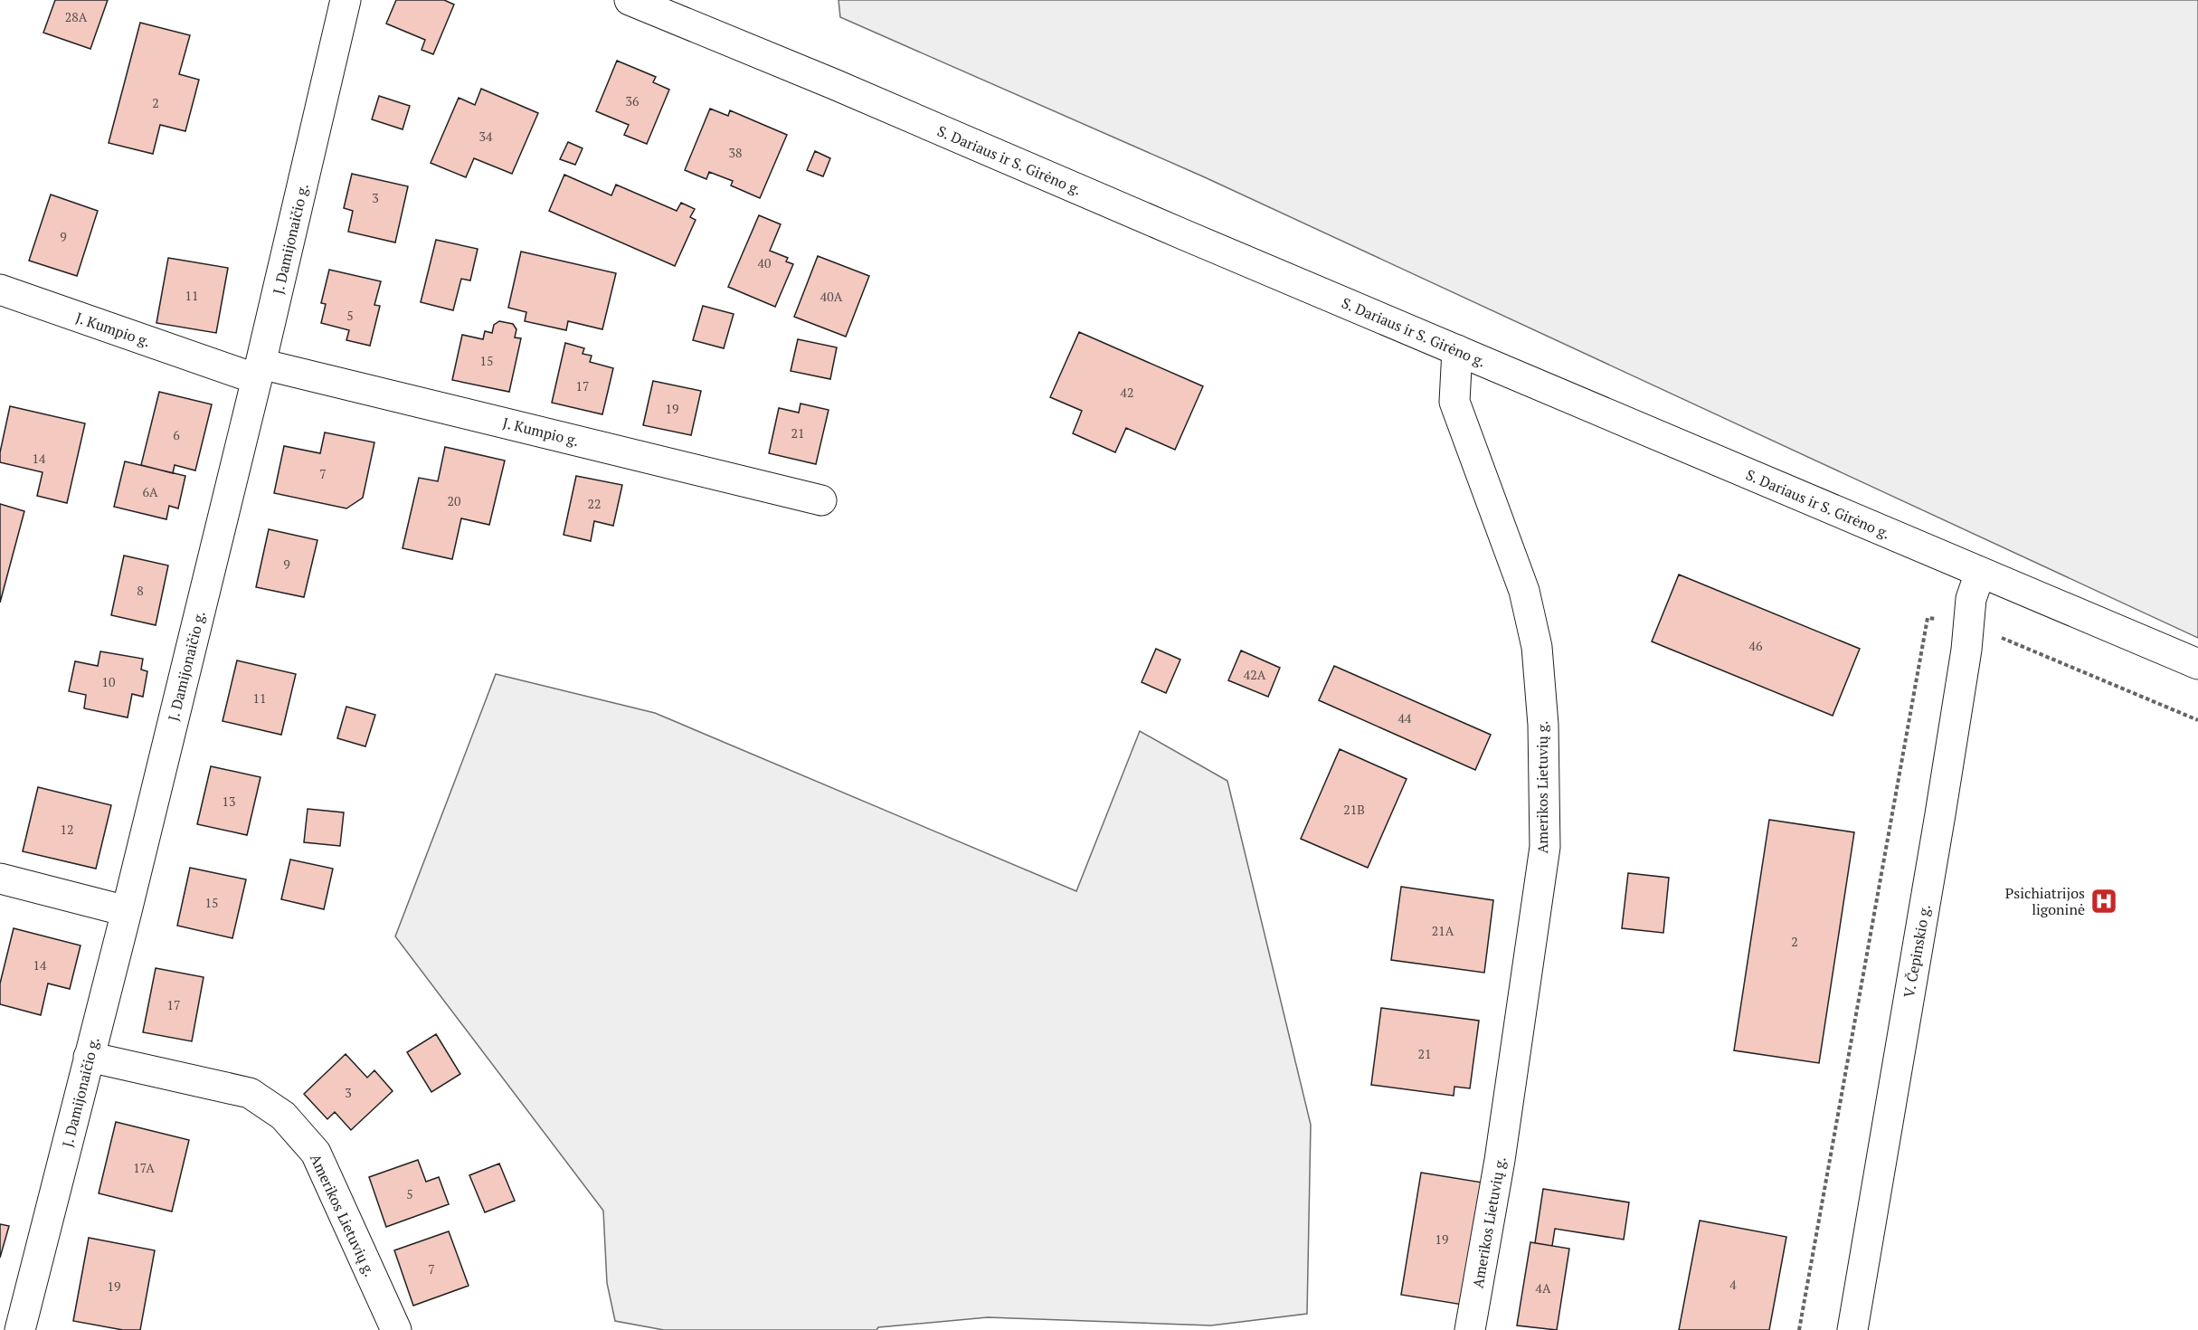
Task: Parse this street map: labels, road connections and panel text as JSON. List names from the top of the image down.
{
  "streets": {
    "street": [
      "S. Dariaus ir S. Girėno g.",
      "J. Damijonaičio g.",
      "J. Kumpio g.",
      "Amerikos Lietuvių g.",
      "V. Čepinskio g."
    ]
  },
  "crossings": [
    ["S. Dariaus ir S. Girėno g.", "Amerikos Lietuvių g."],
    ["S. Dariaus ir S. Girėno g.", "V. Čepinskio g."],
    ["J. Damijonaičio g.", "J. Kumpio g."],
    ["J. Damijonaičio g.", "Amerikos Lietuvių g."]
  ],
  "places": {
    "hospital": ["Psichiatrijos ligoninė"]
  },
  "house_numbers": [
    "28A",
    "36",
    "2",
    "34",
    "38",
    "3",
    "9",
    "40",
    "11",
    "40A",
    "5",
    "15",
    "17",
    "42",
    "19",
    "21",
    "6",
    "14",
    "7",
    "6A",
    "20",
    "22",
    "9",
    "8",
    "46",
    "42A",
    "10",
    "11",
    "44",
    "13",
    "21B",
    "12",
    "15",
    "21A",
    "2",
    "14",
    "17",
    "21",
    "3",
    "17A",
    "5",
    "19",
    "7",
    "4",
    "19",
    "4A"
  ]
}
